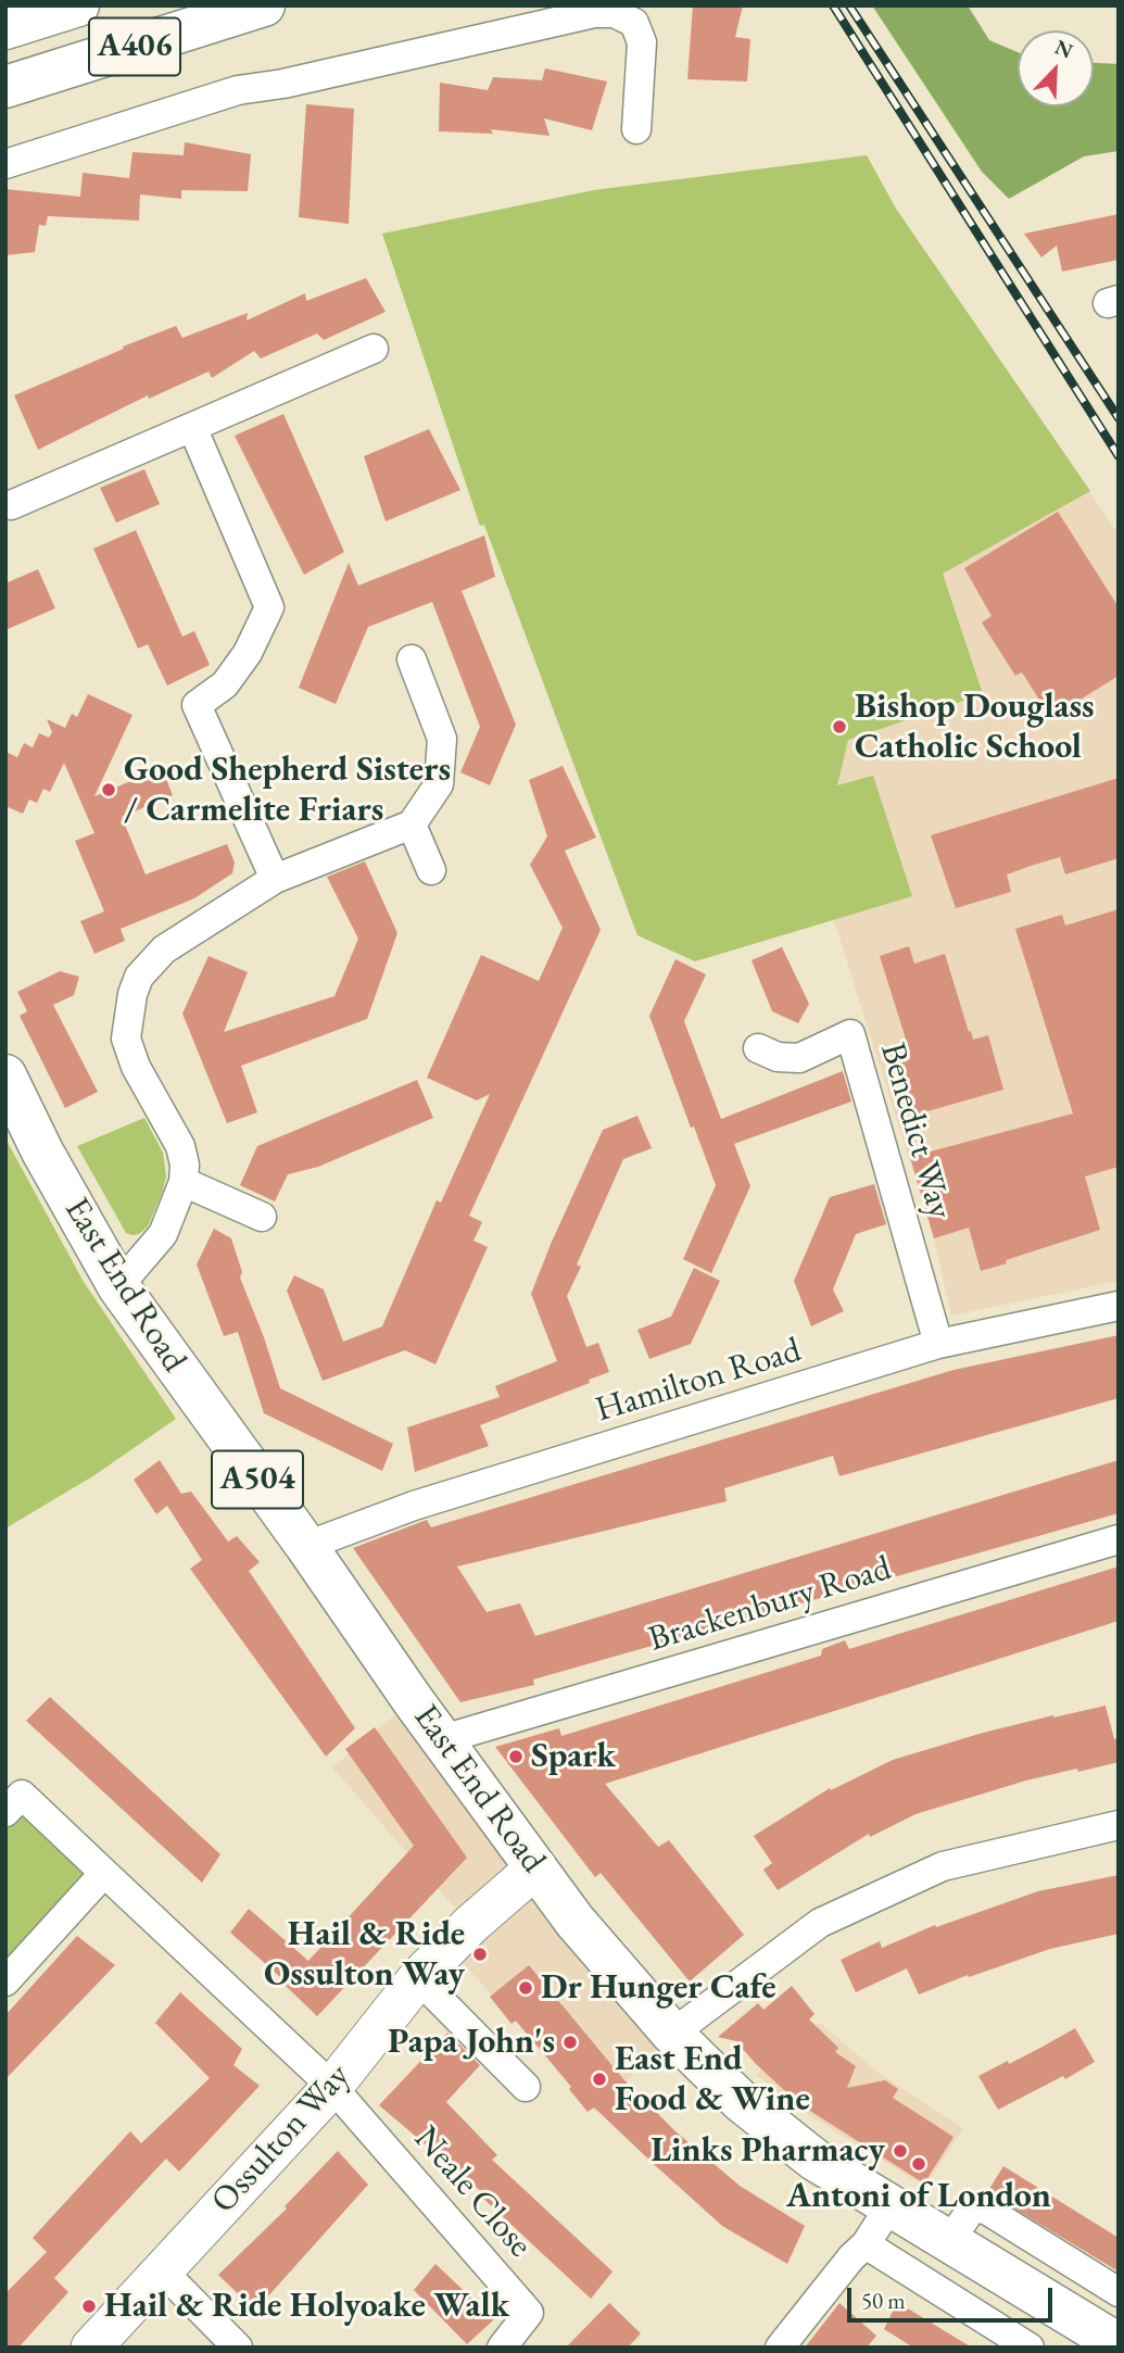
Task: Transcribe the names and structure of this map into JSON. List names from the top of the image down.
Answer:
{
  "streets": {
    "main road": ["A406", "East End Road", "A504"],
    "street": [
      "Benedict Way",
      "Hamilton Road",
      "Brackenbury Road",
      "Ossulton Way",
      "Neale Close"
    ]
  },
  "crossings": [
    ["Benedict Way", "Hamilton Road"],
    ["East End Road", "Hamilton Road"],
    ["East End Road", "Brackenbury Road"],
    ["East End Road", "Ossulton Way"],
    ["Ossulton Way", "Neale Close"]
  ],
  "places": [
    "Bishop Douglass Catholic School",
    "Good Shepherd Sisters / Carmelite Friars",
    "Spark",
    "Hail & Ride Ossulton Way",
    "Dr Hunger Cafe",
    "Papa John's",
    "East End Food & Wine",
    "Links Pharmacy",
    "Antoni of London",
    "Hail & Ride Holyoake Walk"
  ],
  "scale_bar": "50 m",
  "north": "top right"
}
